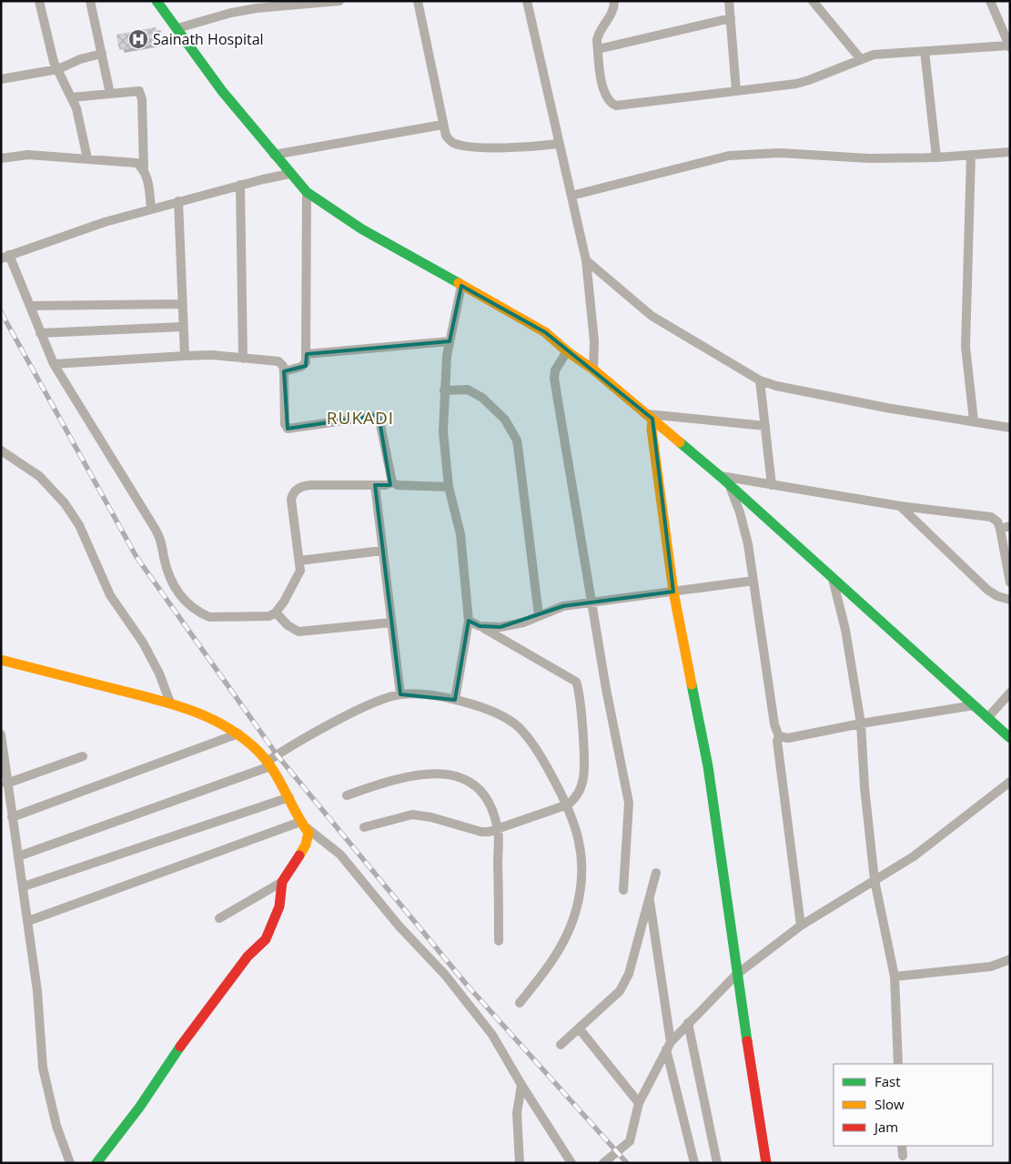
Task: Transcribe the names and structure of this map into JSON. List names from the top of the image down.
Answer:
{
  "districts": ["RUKADI"],
  "places": {
    "hospital": ["Sainath Hospital"]
  },
  "legend": ["Fast", "Slow", "Jam"]
}
